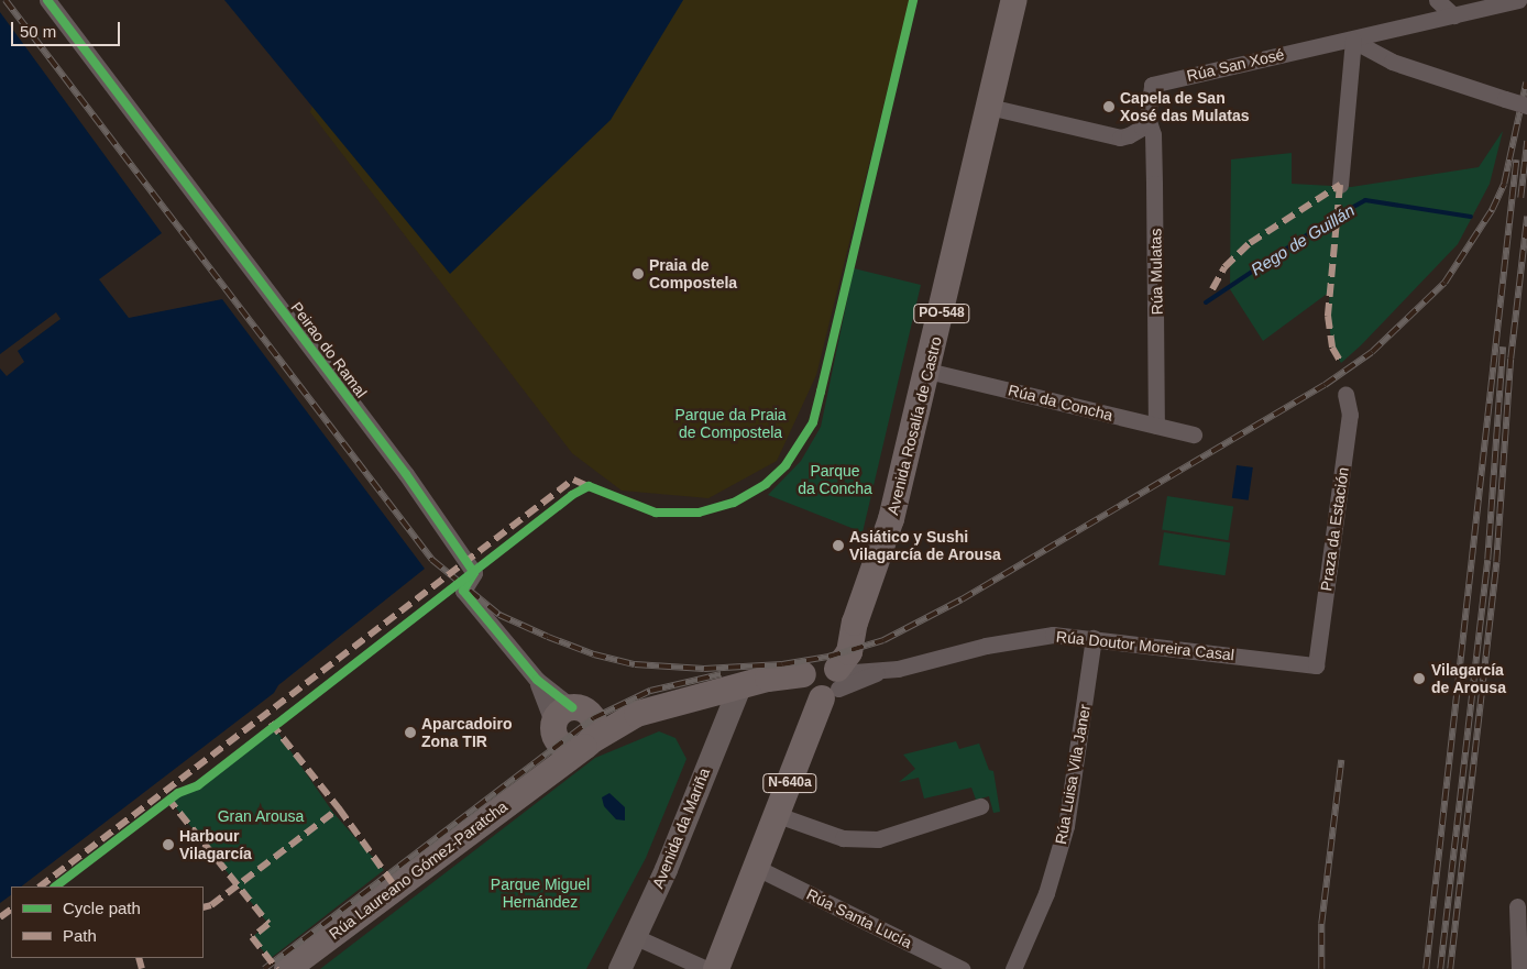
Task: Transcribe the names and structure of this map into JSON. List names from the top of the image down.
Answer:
{
  "streets": {
    "main road": [
      "PO-548",
      "Avenida Rosalía de Castro",
      "N-640a",
      "Rúa Laureano Gómez-Paratcha"
    ],
    "street": [
      "Rúa San Xosé",
      "Rúa Mulatas",
      "Peirao do Ramal",
      "Rúa da Concha",
      "Praza da Estación",
      "Rúa Doutor Moreira Casal",
      "Rúa Luisa Vila Janer",
      "Avenida da Mariña",
      "Rúa Santa Lucía"
    ]
  },
  "crossings": [
    ["Rúa San Xosé", "Rúa Mulatas"],
    ["Rúa Mulatas", "Rúa da Concha"],
    ["Rúa da Concha", "Avenida Rosalía de Castro"],
    ["Avenida Rosalía de Castro", "Rúa Doutor Moreira Casal"],
    ["Avenida Rosalía de Castro", "N-640a"],
    ["Praza da Estación", "Rúa Doutor Moreira Casal"],
    ["Rúa Doutor Moreira Casal", "Rúa Luisa Vila Janer"],
    ["Rúa Doutor Moreira Casal", "N-640a"],
    ["N-640a", "Rúa Santa Lucía"]
  ],
  "water": ["Rego de Guillán"],
  "parks": [
    "Parque da Praia de Compostela",
    "Parque da Concha",
    "Gran Arousa",
    "Parque Miguel Hernández"
  ],
  "places": [
    "Capela de San Xosé das Mulatas",
    "Praia de Compostela",
    "Asiático y Sushi Vilagarcía de Arousa",
    "Vilagarcía de Arousa",
    "Aparcadoiro Zona TIR",
    "Harbour Vilagarcía"
  ],
  "legend": ["Cycle path", "Path"],
  "scale_bar": "50 m"
}
